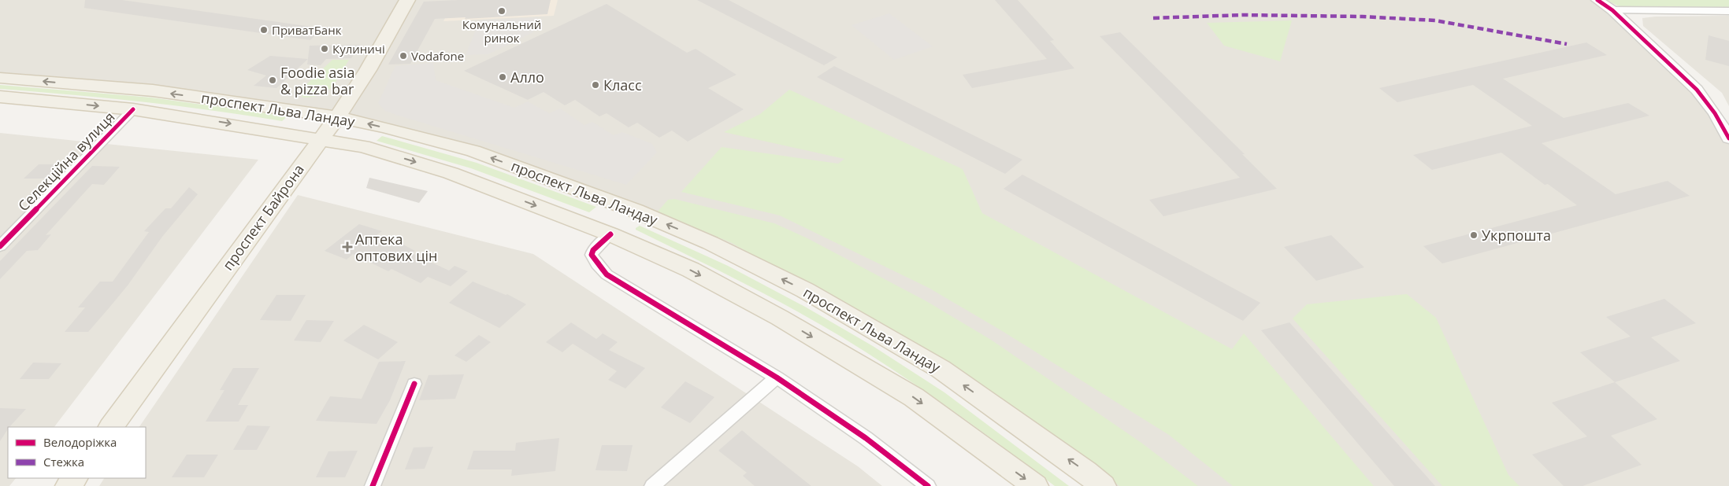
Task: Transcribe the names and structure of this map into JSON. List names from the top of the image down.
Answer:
{
  "streets": {
    "main road": ["проспект Льва Ландау", "проспект Байрона"],
    "street": ["Селекційна вулиця"]
  },
  "crossings": [
    ["проспект Льва Ландау", "Селекційна вулиця"],
    ["проспект Льва Ландау", "проспект Байрона"]
  ],
  "places": {
    "other": [
      "Комунальний ринок",
      "ПриватБанк",
      "Кулиничі",
      "Vodafone",
      "Алло",
      "Foodie asia & pizza bar",
      "Класс",
      "Укрпошта"
    ],
    "health": ["Аптека оптових цін"]
  },
  "legend": ["Велодоріжка", "Стежка"]
}
